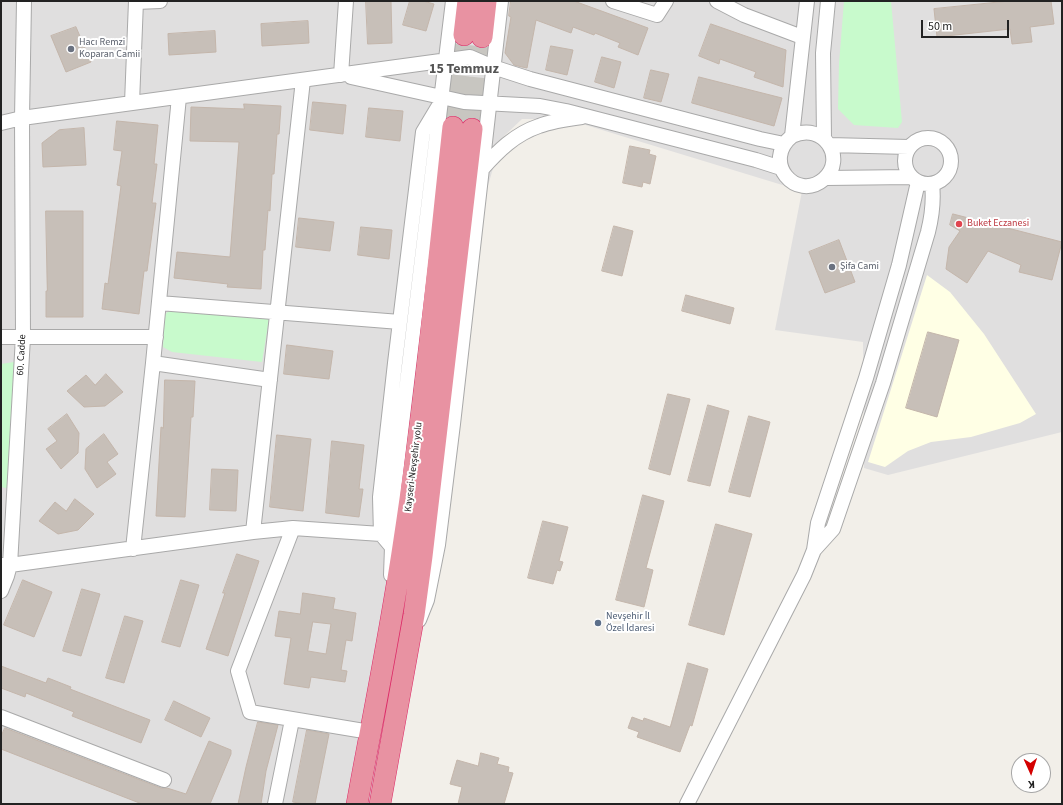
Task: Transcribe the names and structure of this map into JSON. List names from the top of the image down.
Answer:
{
  "streets": {
    "highway": ["Kayseri-Nevşehir yolu"],
    "street": ["60. Cadde"]
  },
  "districts": ["15 Temmuz"],
  "places": [
    "Hacı Remzi Koparan Camii",
    "Buket Eczanesi",
    "Şifa Cami",
    "Nevşehir İl Özel İdaresi"
  ],
  "scale_bar": "50 m",
  "north": "bottom"
}
